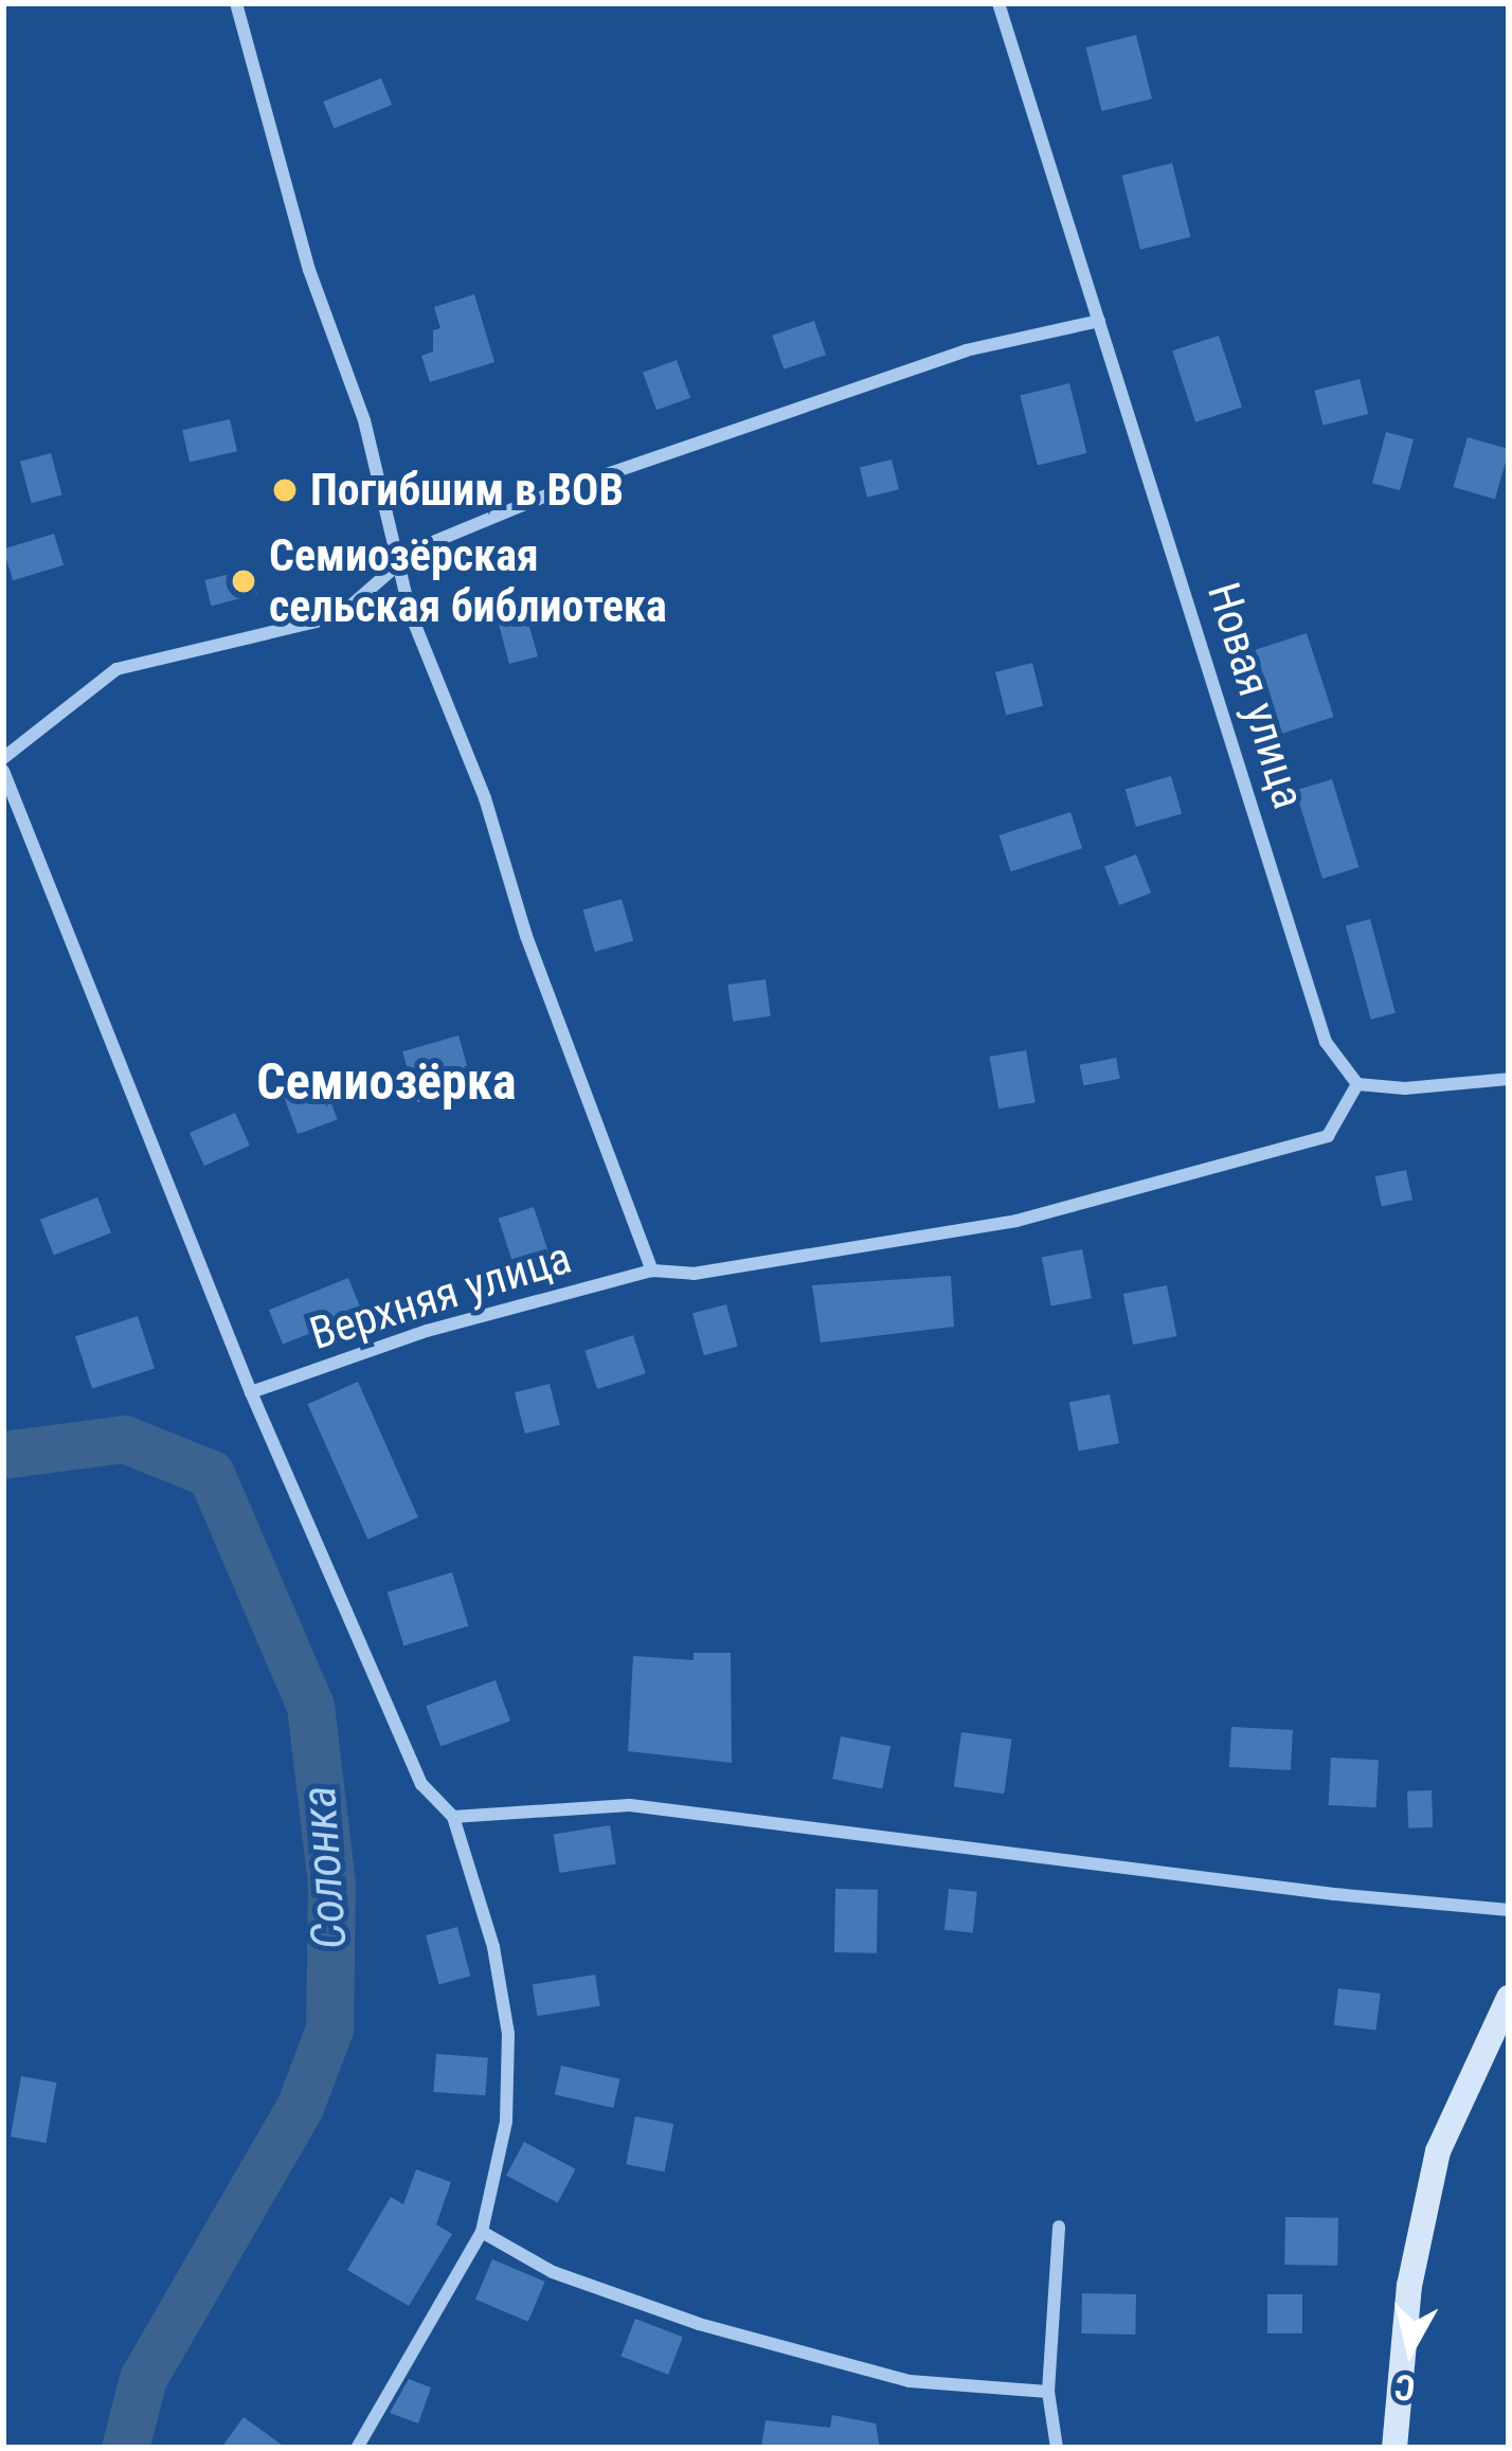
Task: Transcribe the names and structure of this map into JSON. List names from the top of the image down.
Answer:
{
  "streets": {
    "street": ["Новая улица", "Верхняя улица"]
  },
  "crossings": [
    ["Новая улица", "Верхняя улица"]
  ],
  "districts": ["Семиозёрка"],
  "water": ["Солонка"],
  "places": ["Погибшим в ВОВ", "Семиозёрская сельская библиотека"],
  "north": "bottom"
}
